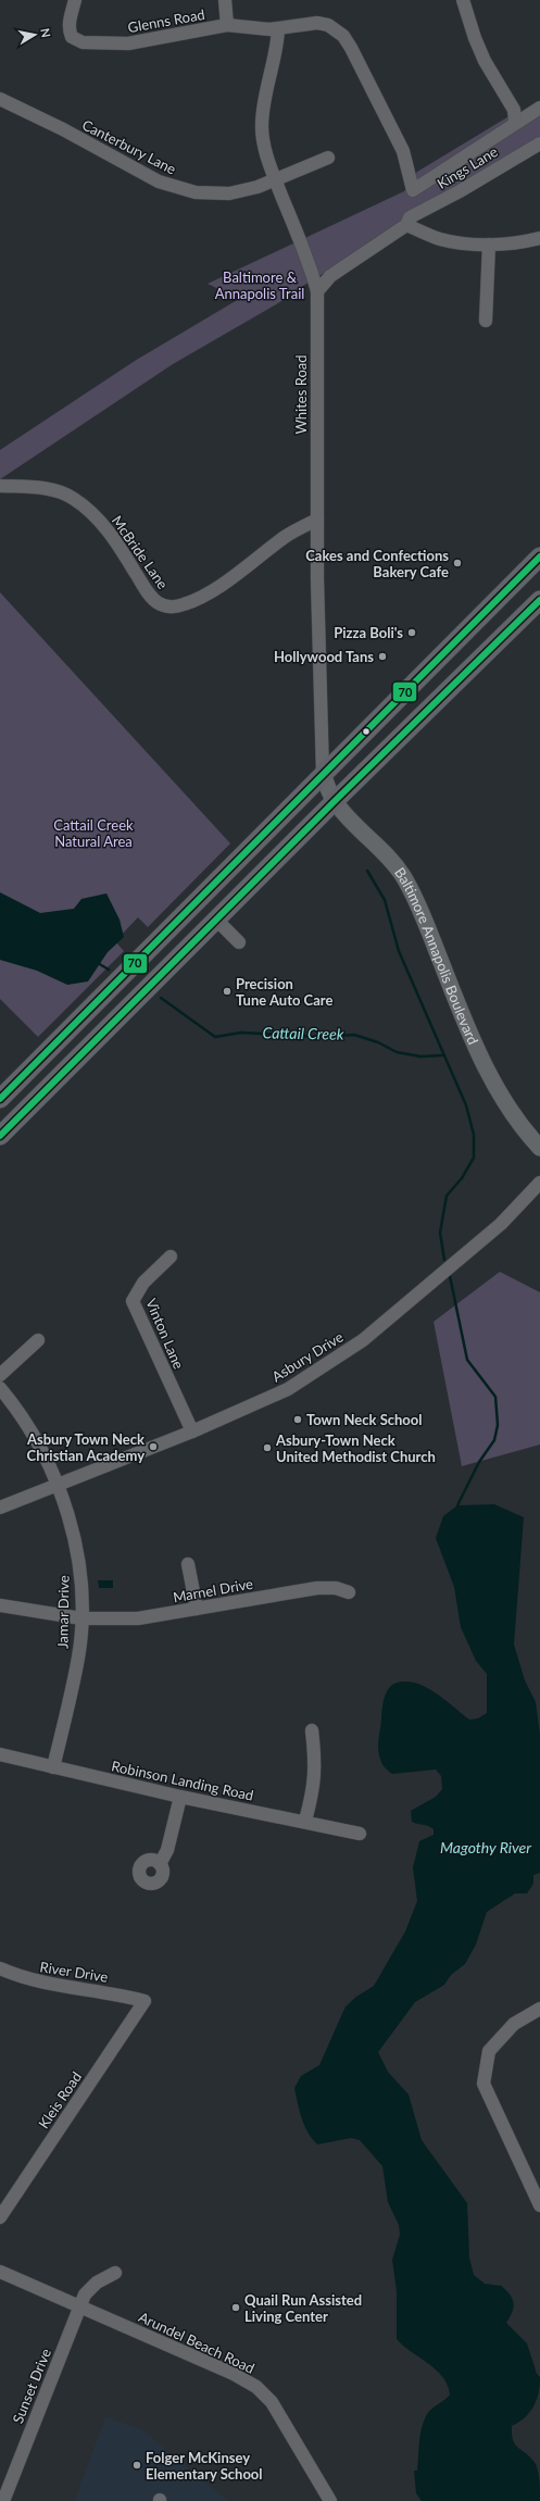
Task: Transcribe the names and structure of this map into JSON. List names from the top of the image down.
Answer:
{
  "streets": {
    "main road": ["Baltimore Annapolis Boulevard"],
    "street": [
      "Glenns Road",
      "Canterbury Lane",
      "Kings Lane",
      "Whites Road",
      "McBride Lane",
      "Vinton Lane",
      "Asbury Drive",
      "Marnel Drive",
      "Jamar Drive",
      "Robinson Landing Road",
      "River Drive",
      "Kleis Road",
      "Arundel Beach Road",
      "Sunset Drive"
    ]
  },
  "crossings": [
    ["Canterbury Lane", "Whites Road"],
    ["Kings Lane", "Whites Road"],
    ["Whites Road", "McBride Lane"],
    ["Whites Road", "Baltimore Annapolis Boulevard"],
    ["Vinton Lane", "Asbury Drive"],
    ["Asbury Drive", "Jamar Drive"],
    ["Marnel Drive", "Jamar Drive"],
    ["Jamar Drive", "Robinson Landing Road"],
    ["River Drive", "Kleis Road"],
    ["Arundel Beach Road", "Sunset Drive"]
  ],
  "water": ["Cattail Creek", "Magothy River"],
  "parks": ["Baltimore & Annapolis Trail", "Cattail Creek Natural Area"],
  "places": [
    "Cakes and Confections Bakery Cafe",
    "Pizza Boli's",
    "Hollywood Tans",
    "Precision Tune Auto Care",
    "Town Neck School",
    "Asbury Town Neck Christian Academy",
    "Asbury-Town Neck United Methodist Church",
    "Quail Run Assisted Living Center",
    "Folger McKinsey Elementary School"
  ],
  "lines": ["transit line 70"],
  "north": "right"
}
